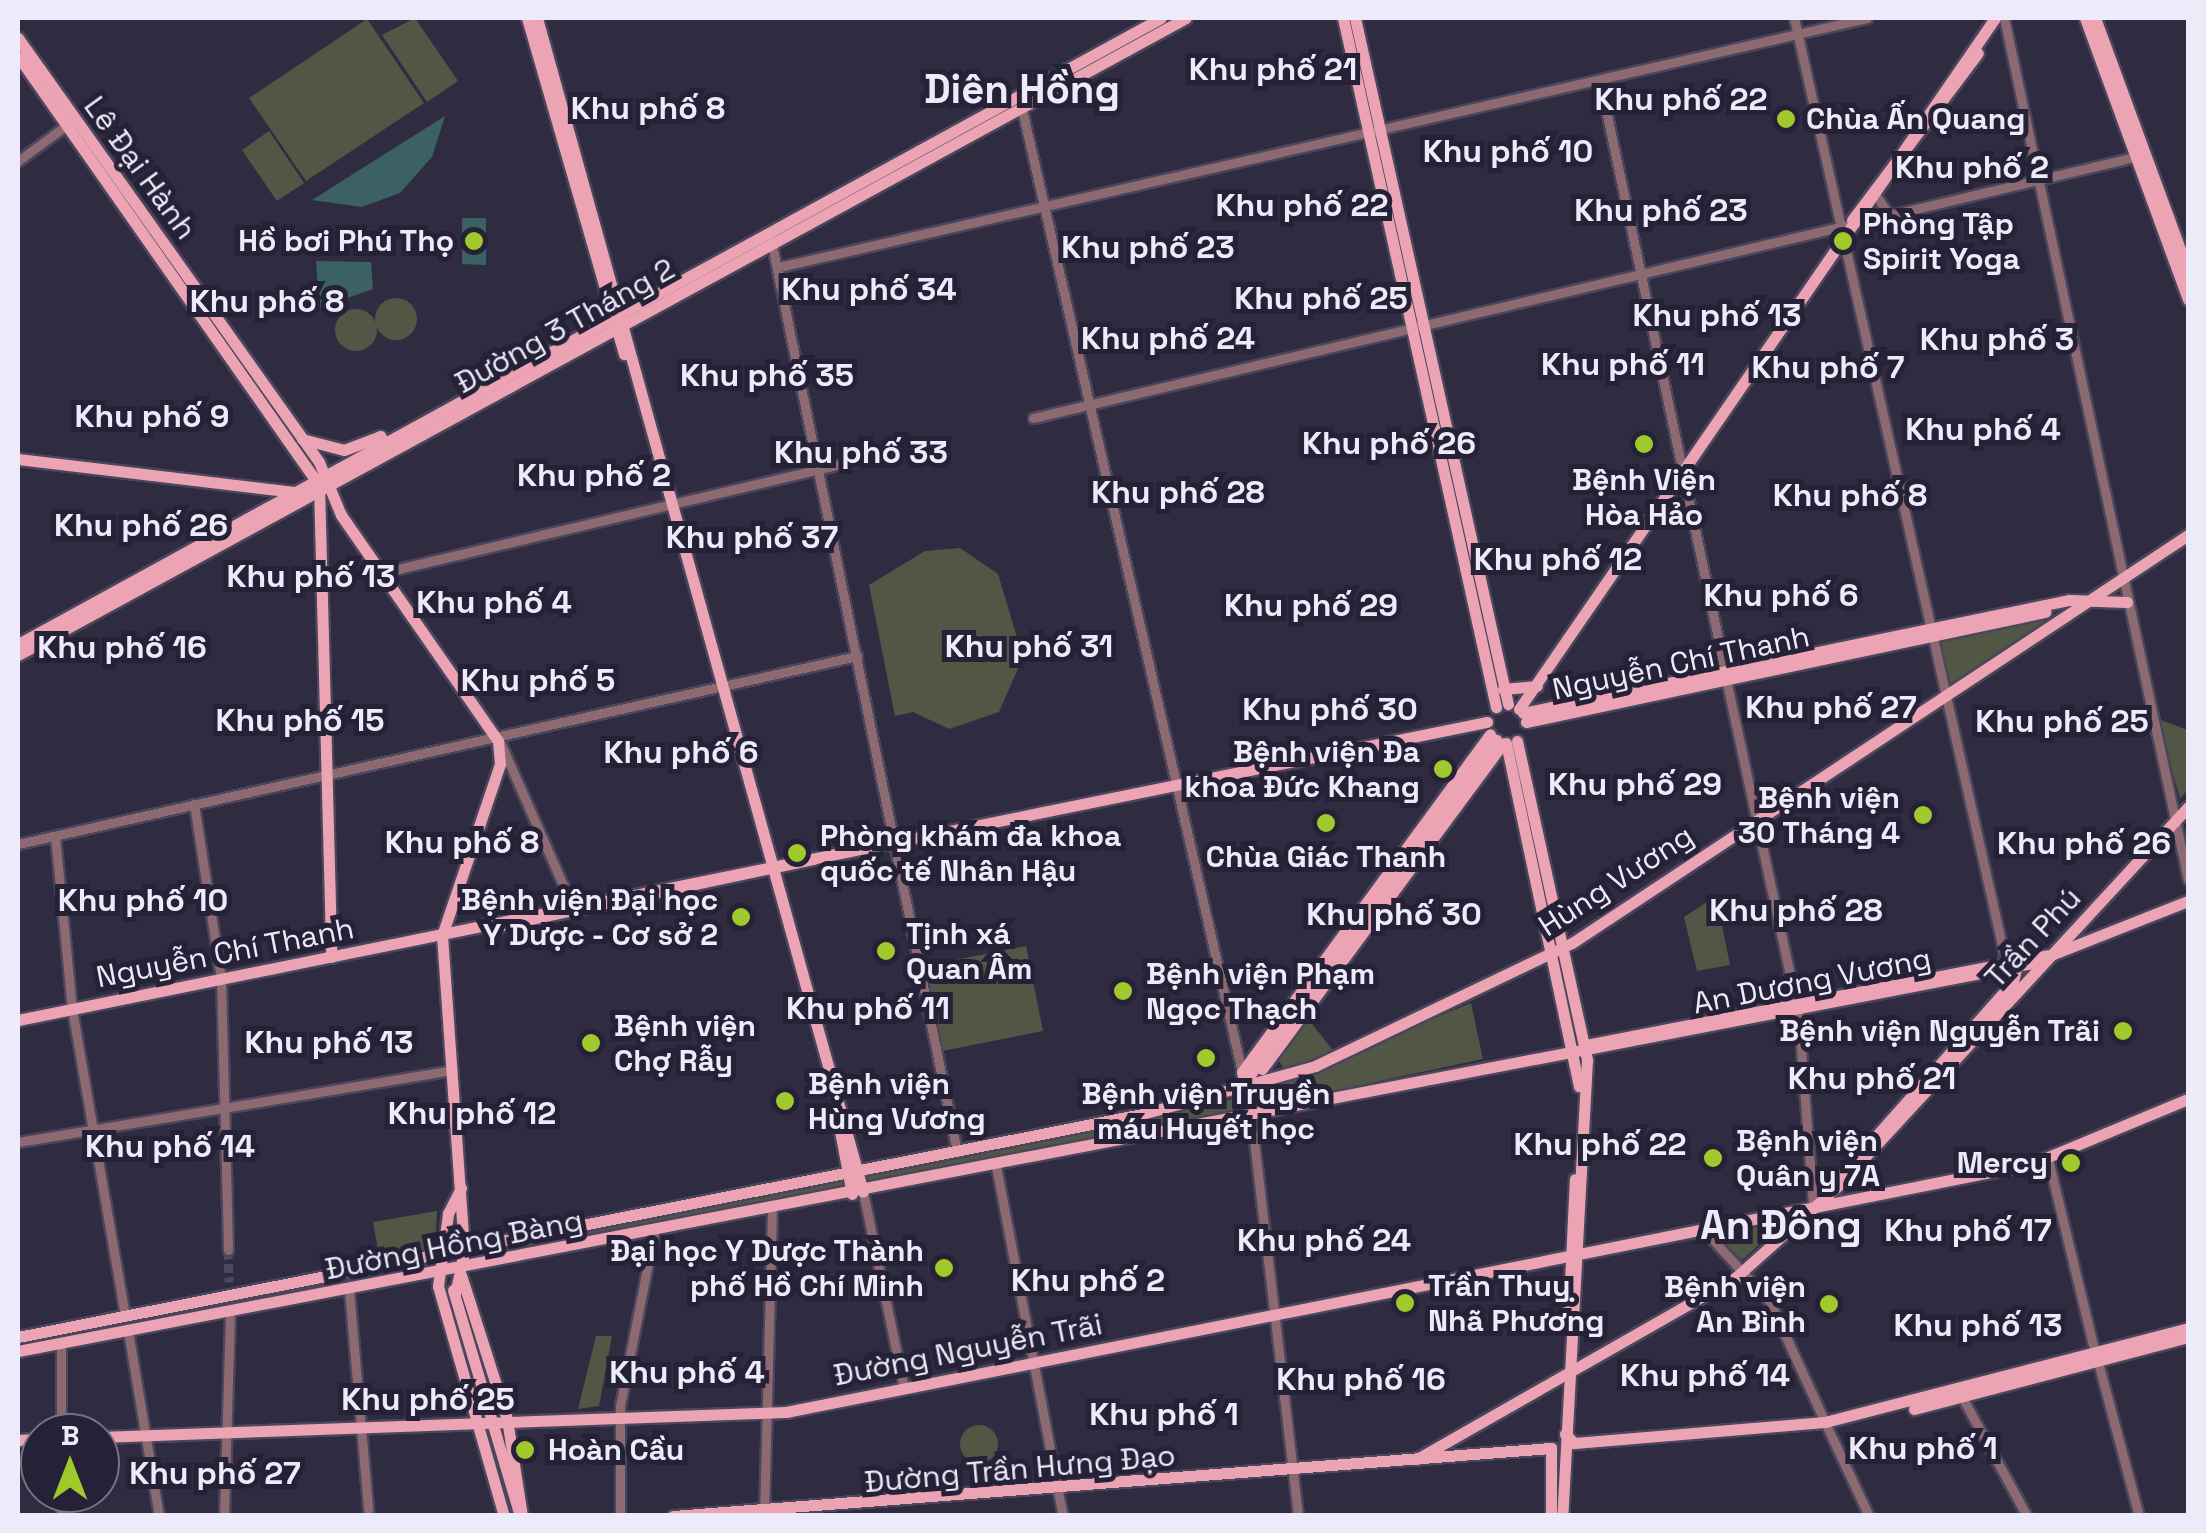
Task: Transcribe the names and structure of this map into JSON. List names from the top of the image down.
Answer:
{
  "streets": {
    "main road": [
      "Lê Đại Hành",
      "Đường 3 Tháng 2",
      "Nguyễn Chí Thanh",
      "Hùng Vương",
      "Trần Phú",
      "An Dương Vương",
      "Đường Hồng Bàng",
      "Đường Nguyễn Trãi",
      "Đường Trần Hưng Đạo"
    ]
  },
  "crossings": [
    ["Lê Đại Hành", "Đường 3 Tháng 2"],
    ["Nguyễn Chí Thanh", "Hùng Vương"],
    ["Hùng Vương", "Đường Hồng Bàng"],
    ["Trần Phú", "An Dương Vương"],
    ["Trần Phú", "Đường Nguyễn Trãi"],
    ["Trần Phú", "Đường Trần Hưng Đạo"],
    ["An Dương Vương", "Đường Hồng Bàng"]
  ],
  "districts": [
    "Khu phố 21",
    "Diên Hồng",
    "Khu phố 22",
    "Khu phố 8",
    "Khu phố 10",
    "Khu phố 2",
    "Khu phố 22",
    "Khu phố 23",
    "Khu phố 23",
    "Khu phố 34",
    "Khu phố 25",
    "Khu phố 8",
    "Khu phố 13",
    "Khu phố 24",
    "Khu phố 3",
    "Khu phố 11",
    "Khu phố 7",
    "Khu phố 35",
    "Khu phố 9",
    "Khu phố 4",
    "Khu phố 26",
    "Khu phố 33",
    "Khu phố 2",
    "Khu phố 28",
    "Khu phố 8",
    "Khu phố 26",
    "Khu phố 37",
    "Khu phố 12",
    "Khu phố 13",
    "Khu phố 6",
    "Khu phố 4",
    "Khu phố 29",
    "Khu phố 31",
    "Khu phố 16",
    "Khu phố 5",
    "Khu phố 27",
    "Khu phố 30",
    "Khu phố 15",
    "Khu phố 25",
    "Khu phố 6",
    "Khu phố 29",
    "Khu phố 8",
    "Khu phố 26",
    "Khu phố 10",
    "Khu phố 28",
    "Khu phố 30",
    "Khu phố 11",
    "Khu phố 13",
    "Khu phố 21",
    "Khu phố 12",
    "Khu phố 22",
    "Khu phố 14",
    "An Đông",
    "Khu phố 17",
    "Khu phố 24",
    "Khu phố 2",
    "Khu phố 13",
    "Khu phố 4",
    "Khu phố 14",
    "Khu phố 16",
    "Khu phố 25",
    "Khu phố 1",
    "Khu phố 1",
    "Khu phố 27"
  ],
  "places": [
    "Chùa Ấn Quang",
    "Hồ bơi Phú Thọ",
    "Phòng Tập Spirit Yoga",
    "Bệnh Viện Hòa Hảo",
    "Bệnh viện Đa khoa Đức Khang",
    "Bệnh viện 30 Tháng 4",
    "Chùa Giác Thanh",
    "Phòng khám đa khoa quốc tế Nhân Hậu",
    "Bệnh viện Đại học Y Dược - Cơ sở 2",
    "Tịnh xá Quan Âm",
    "Bệnh viện Phạm Ngọc Thạch",
    "Bệnh viện Nguyễn Trãi",
    "Bệnh viện Chợ Rẫy",
    "Bệnh viện Truyền máu Huyết học",
    "Bệnh viện Hùng Vương",
    "Bệnh viện Quân y 7A",
    "Mercy",
    "Đại học Y Dược Thành phố Hồ Chí Minh",
    "Trần Thuỵ Nhã Phương",
    "Bệnh viện An Bình",
    "Hoàn Cầu"
  ],
  "north": "top"
}
